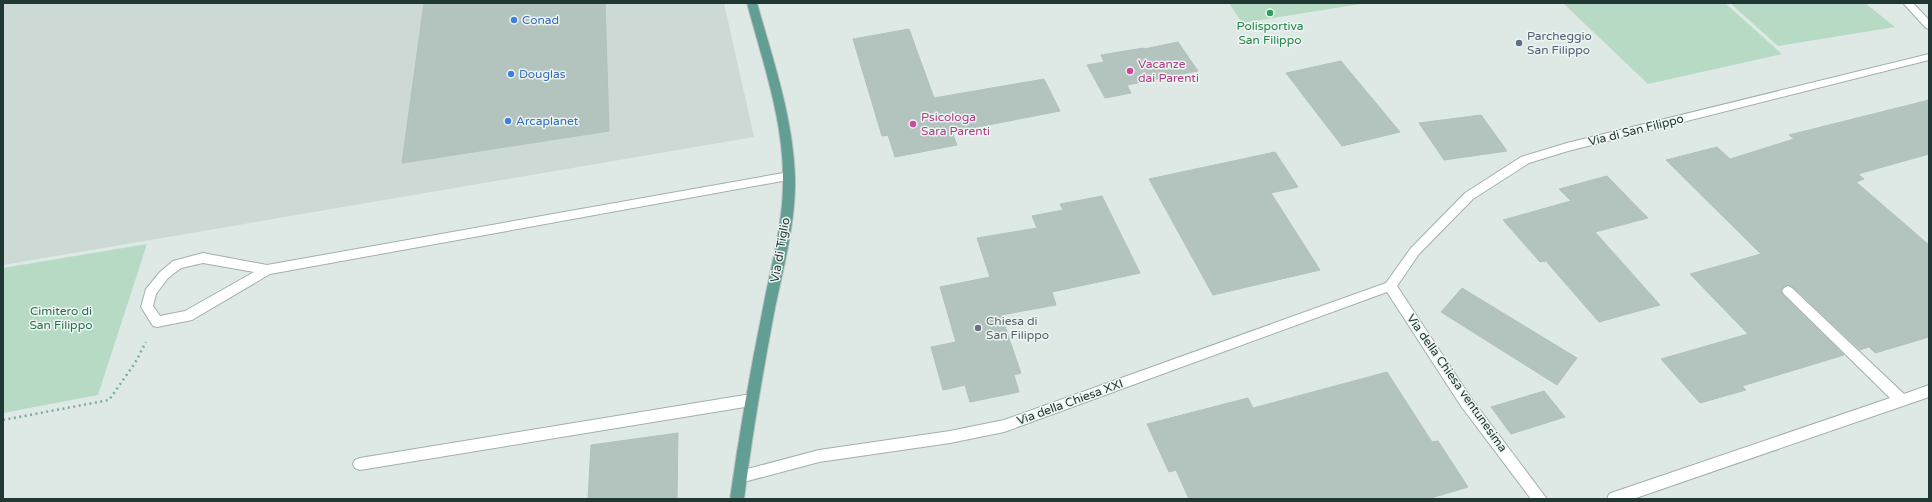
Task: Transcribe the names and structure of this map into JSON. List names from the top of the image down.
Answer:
{
  "streets": {
    "main road": ["Via di Tiglio"],
    "street": ["Via di San Filippo", "Via della Chiesa ventunesima", "Via della Chiesa XXI"]
  },
  "crossings": [
    ["Via di San Filippo", "Via della Chiesa ventunesima"],
    ["Via di San Filippo", "Via della Chiesa XXI"],
    ["Via di Tiglio", "Via della Chiesa XXI"],
    ["Via della Chiesa ventunesima", "Via della Chiesa XXI"]
  ],
  "parks": ["Cimitero di San Filippo"],
  "places": [
    "Polisportiva San Filippo",
    "Conad",
    "Parcheggio San Filippo",
    "Vacanze dai Parenti",
    "Douglas",
    "Arcaplanet",
    "Psicologa Sara Parenti",
    "Chiesa di San Filippo"
  ]
}
